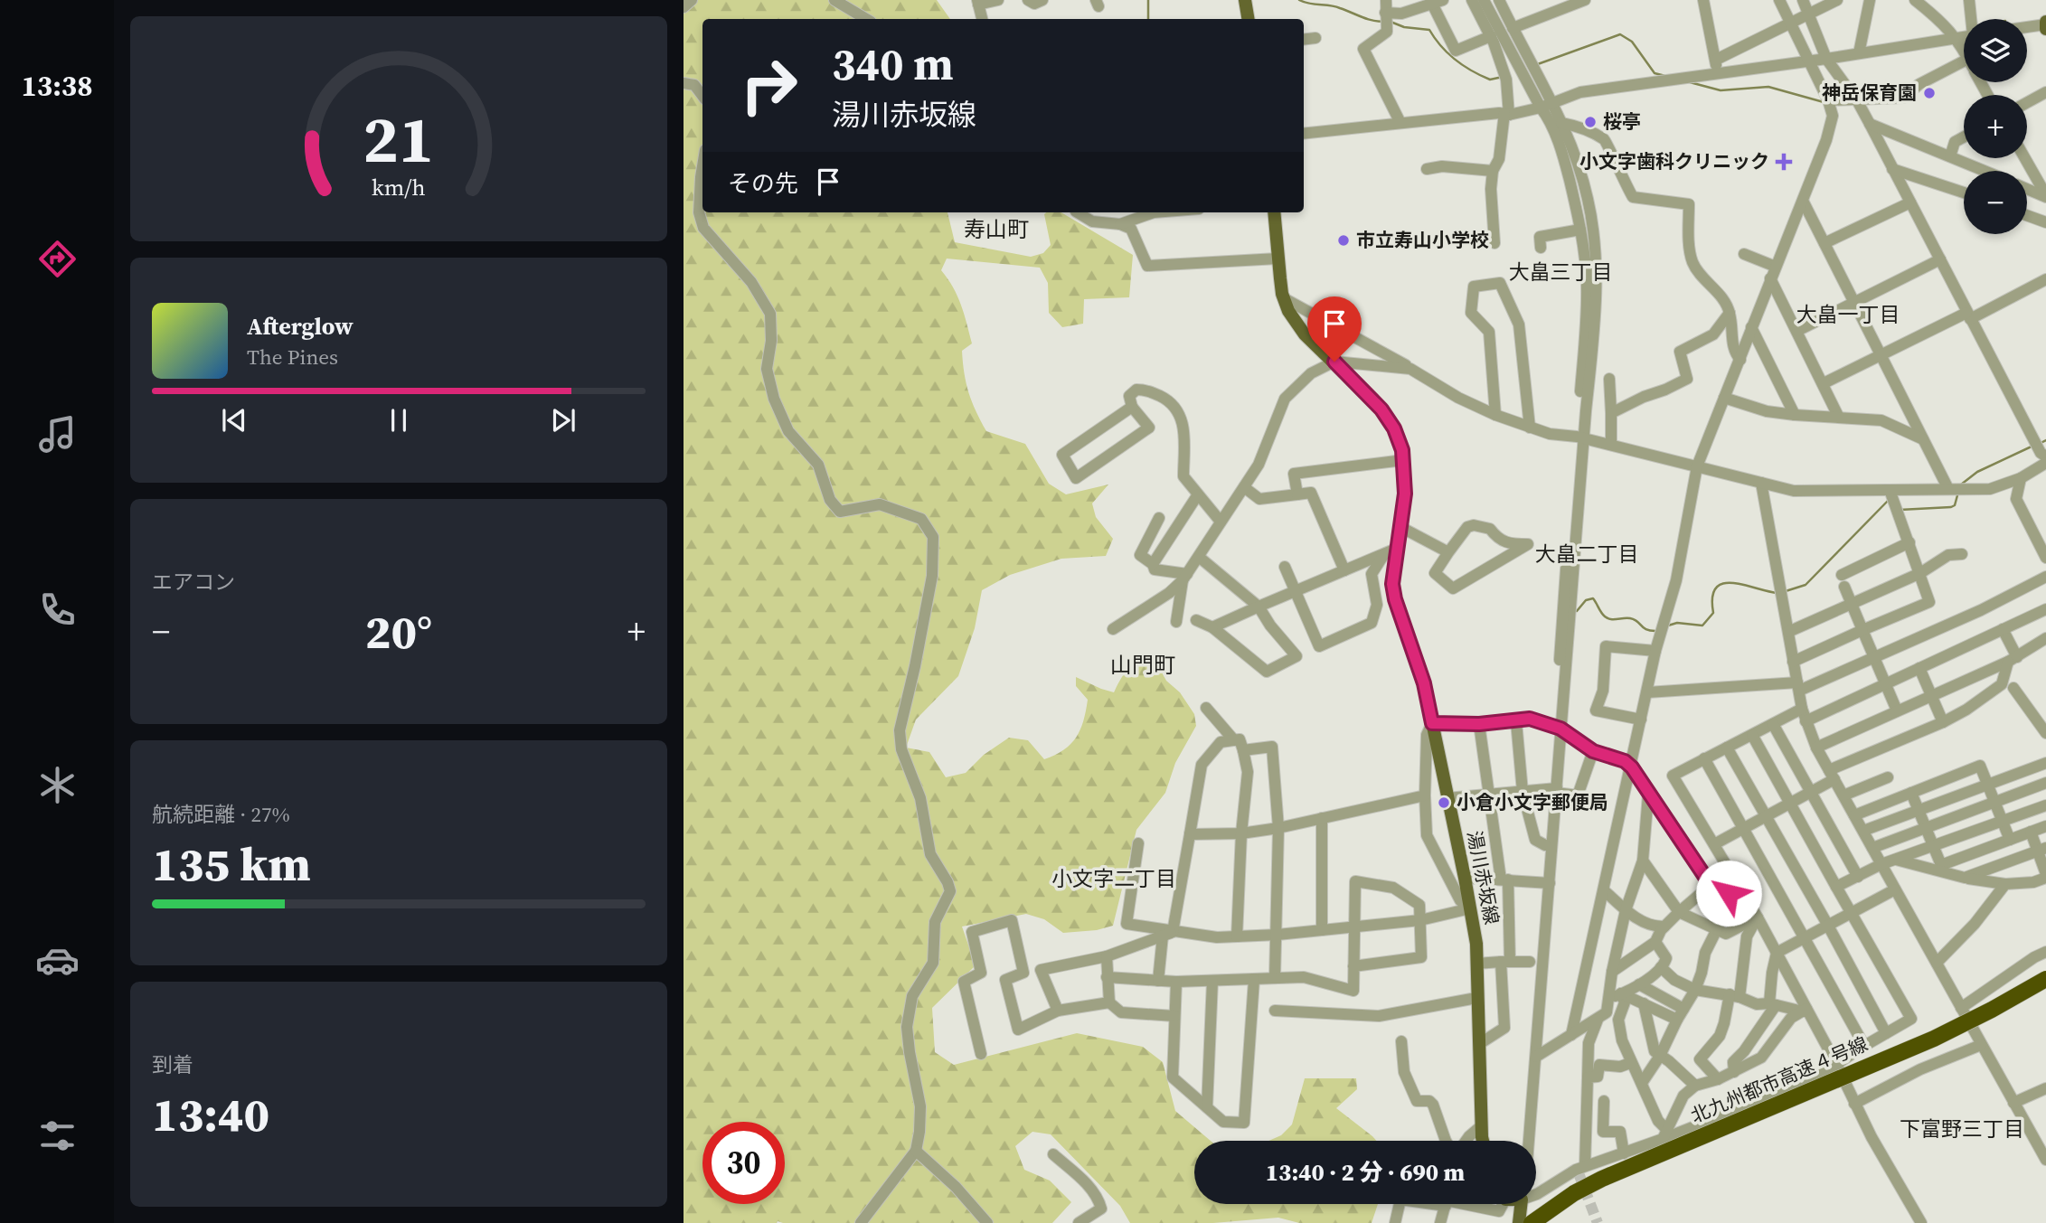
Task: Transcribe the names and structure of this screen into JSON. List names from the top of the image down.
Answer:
{
  "streets": {
    "highway": ["北九州都市高速４号線"],
    "main road": ["湯川赤坂線"]
  },
  "districts": [
    "寿山町",
    "大畠三丁目",
    "大畠一丁目",
    "大畠二丁目",
    "山門町",
    "小文字二丁目",
    "下富野三丁目"
  ],
  "places": {
    "other": [
      "神岳保育園",
      "桜亭",
      "市立寿山小学校",
      "小倉小文字郵便局"
    ],
    "health": ["小文字歯科クリニック"]
  },
  "page": {
    "tabs": "13:38",
    "map_buttons": ["+", "−"],
    "turn": ["340 m", "湯川赤坂線"],
    "then": "その先",
    "song": ["Afterglow", "The Pines"],
    "tile": [
      "エアコン",
      ["航続距離 · 27%", "135 km"],
      ["到着", "13:40"]
    ],
    "heat": ["−", "20°", "+"],
    "limit": "30",
    "trip": "13:40 · 2 分 · 690 m",
    "gauge": ["21", "km/h"]
  }
}
